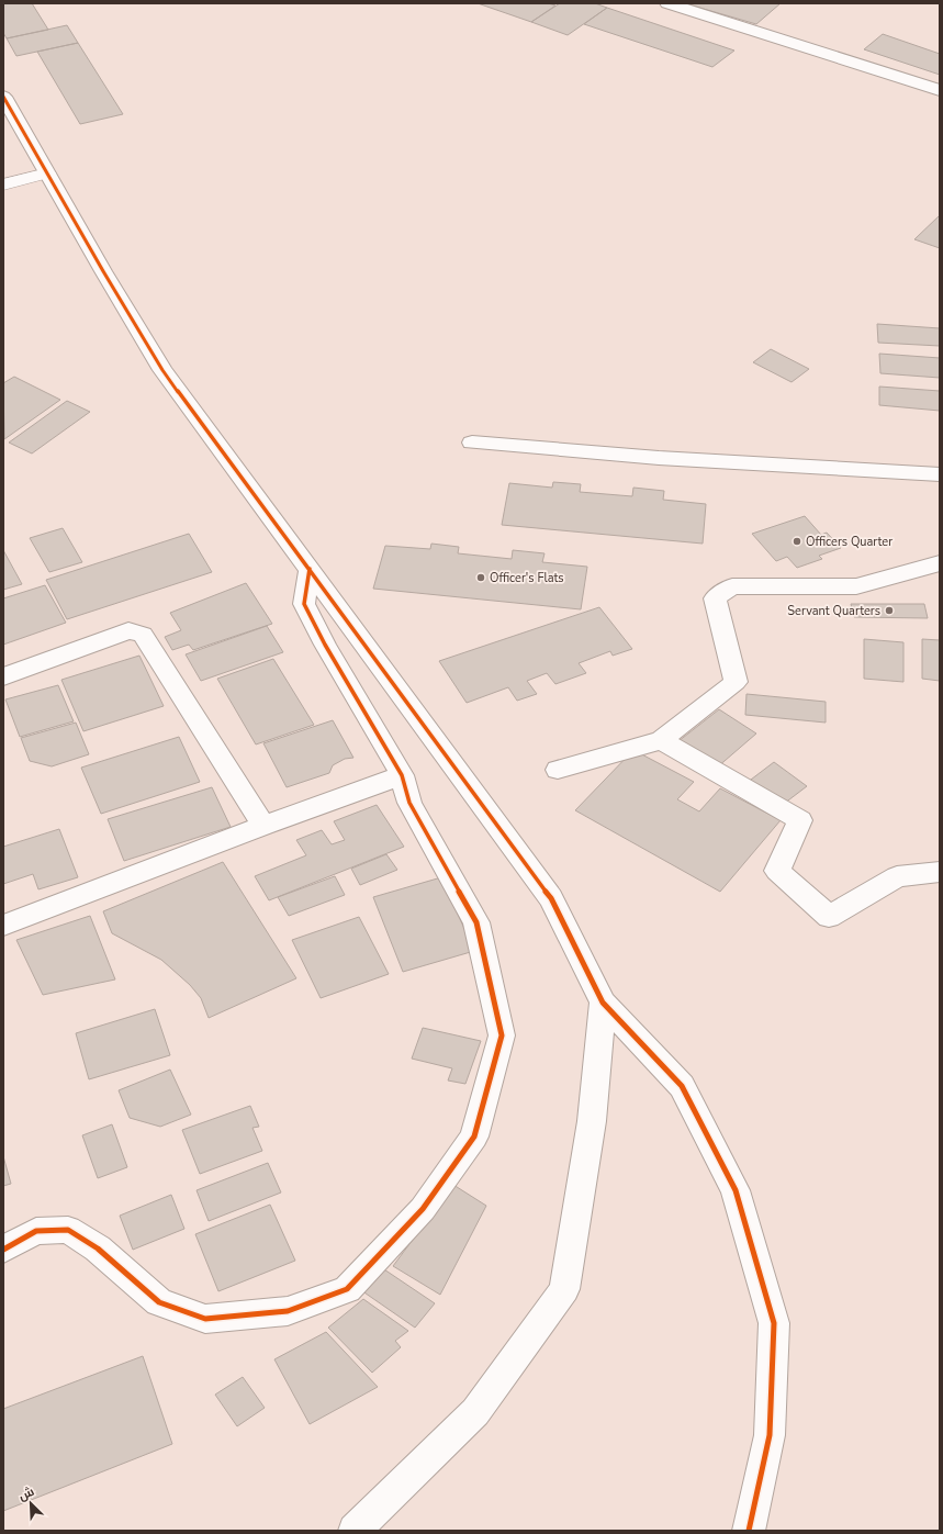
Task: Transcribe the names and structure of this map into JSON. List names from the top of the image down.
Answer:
{
  "places": ["Officers Quarter", "Officer's Flats", "Servant Quarters"],
  "north": "top left"
}
